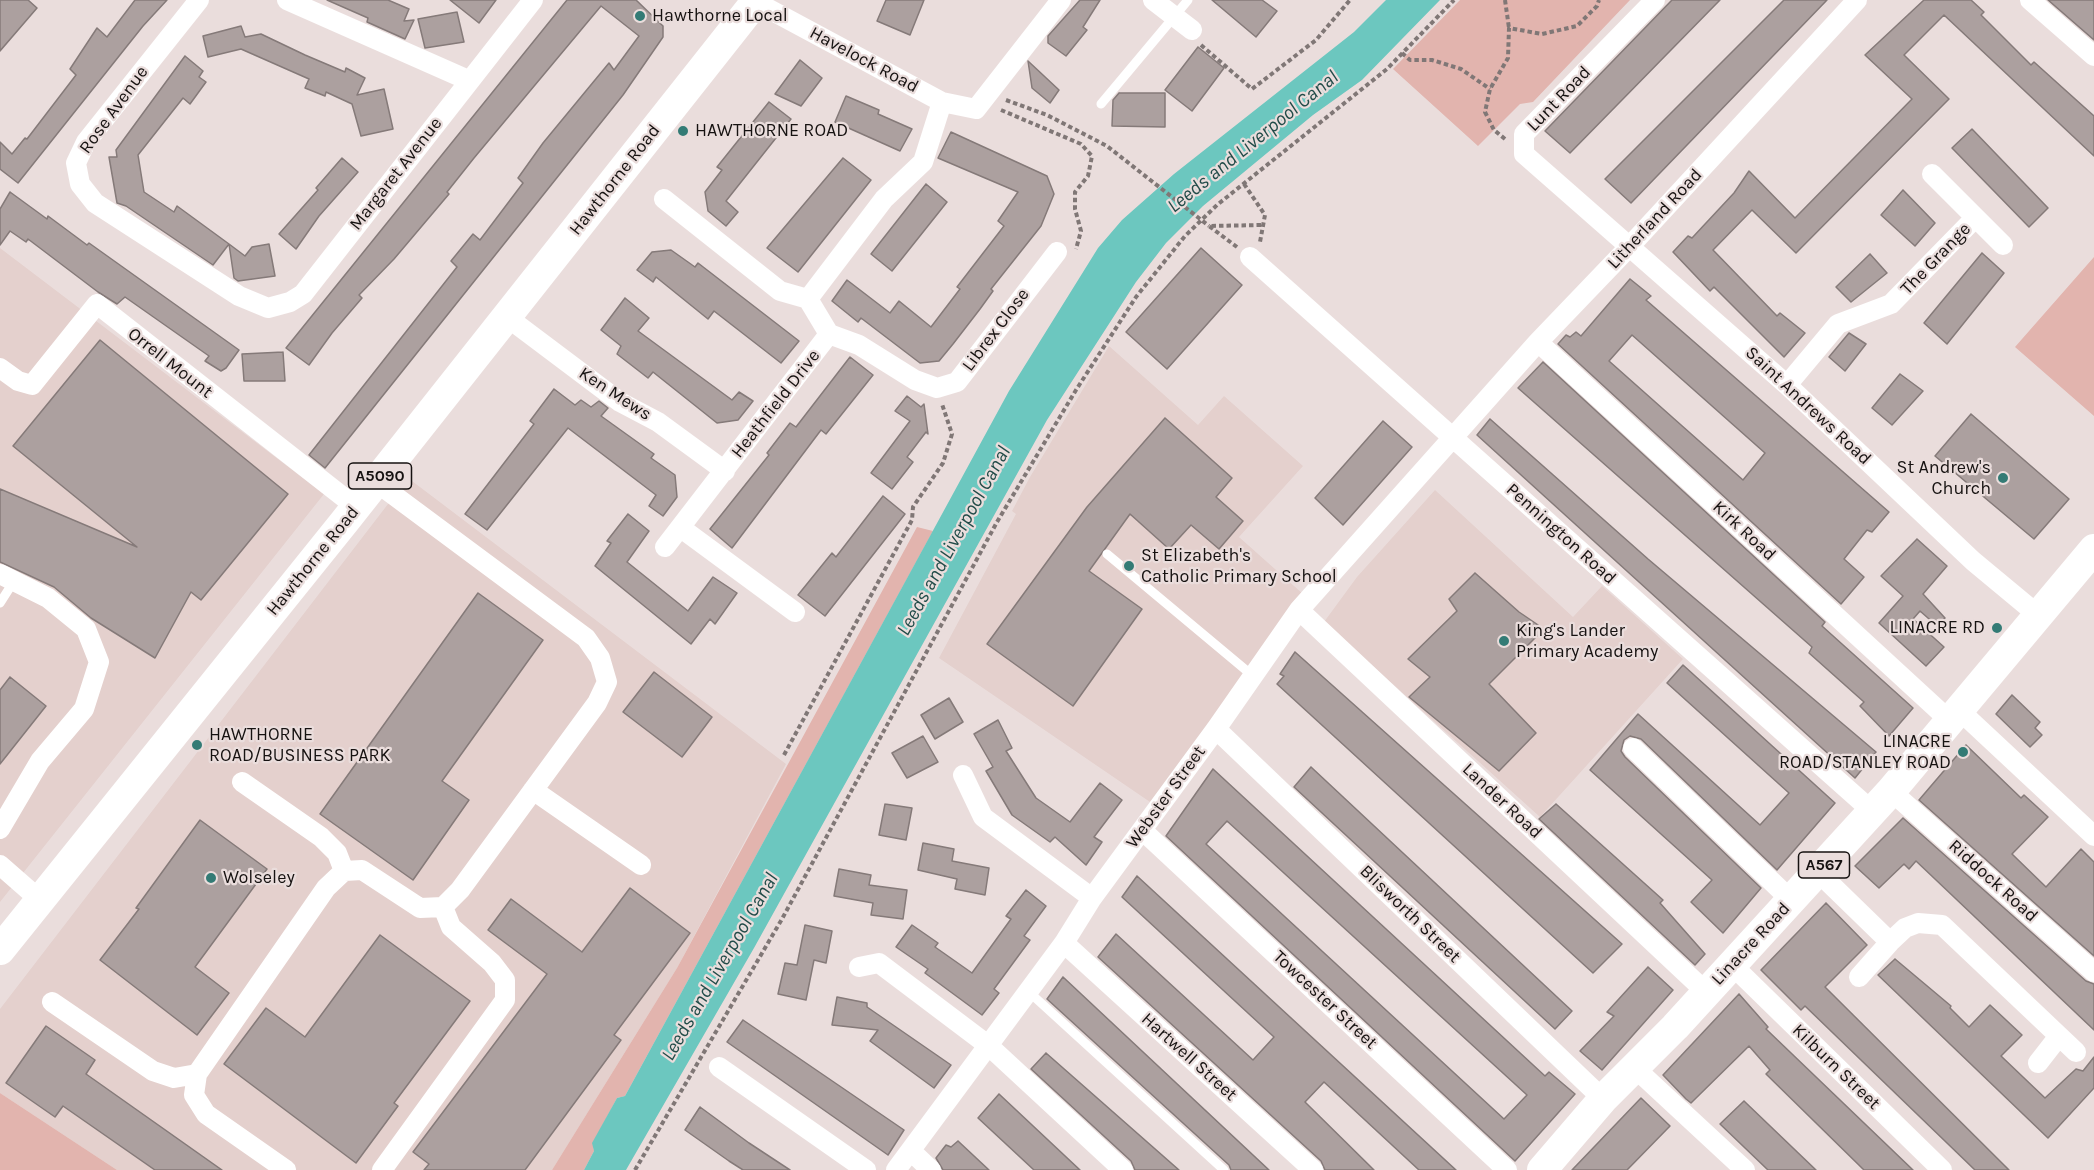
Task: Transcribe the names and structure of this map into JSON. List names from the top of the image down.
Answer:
{
  "streets": {
    "main road": [
      "Hawthorne Road",
      "A5090",
      "A567",
      "Linacre Road"
    ],
    "street": [
      "Havelock Road",
      "Lunt Road",
      "Rose Avenue",
      "Margaret Avenue",
      "Litherland Road",
      "The Grange",
      "Librex Close",
      "Orrell Mount",
      "Ken Mews",
      "Heathfield Drive",
      "Saint Andrews Road",
      "Kirk Road",
      "Pennington Road",
      "Webster Street",
      "Lander Road",
      "Riddock Road",
      "Blisworth Street",
      "Towcester Street",
      "Hartwell Street",
      "Kilburn Street"
    ]
  },
  "crossings": [
    ["Havelock Road", "Hawthorne Road"],
    ["Lunt Road", "Litherland Road"],
    ["Lunt Road", "Saint Andrews Road"],
    ["Rose Avenue", "Margaret Avenue"],
    ["Hawthorne Road", "Orrell Mount"],
    ["Hawthorne Road", "Ken Mews"],
    ["Litherland Road", "Saint Andrews Road"],
    ["Litherland Road", "Kirk Road"],
    ["Litherland Road", "Pennington Road"],
    ["Litherland Road", "Webster Street"],
    ["The Grange", "Saint Andrews Road"],
    ["Ken Mews", "Heathfield Drive"],
    ["Saint Andrews Road", "Linacre Road"],
    ["Kirk Road", "Linacre Road"],
    ["Pennington Road", "Webster Street"],
    ["Pennington Road", "Riddock Road"],
    ["Pennington Road", "Linacre Road"],
    ["Webster Street", "Lander Road"],
    ["Webster Street", "Blisworth Street"],
    ["Webster Street", "Towcester Street"],
    ["Webster Street", "Hartwell Street"],
    ["Lander Road", "Linacre Road"],
    ["Riddock Road", "Linacre Road"],
    ["Blisworth Street", "Linacre Road"],
    ["Linacre Road", "Kilburn Street"]
  ],
  "water": ["Leeds and Liverpool Canal"],
  "places": [
    "Hawthorne Local",
    "HAWTHORNE ROAD",
    "St Andrew's Church",
    "St Elizabeth's Catholic Primary School",
    "LINACRE RD",
    "King's Lander Primary Academy",
    "HAWTHORNE ROAD/BUSINESS PARK",
    "LINACRE ROAD/STANLEY ROAD",
    "Wolseley"
  ]
}
